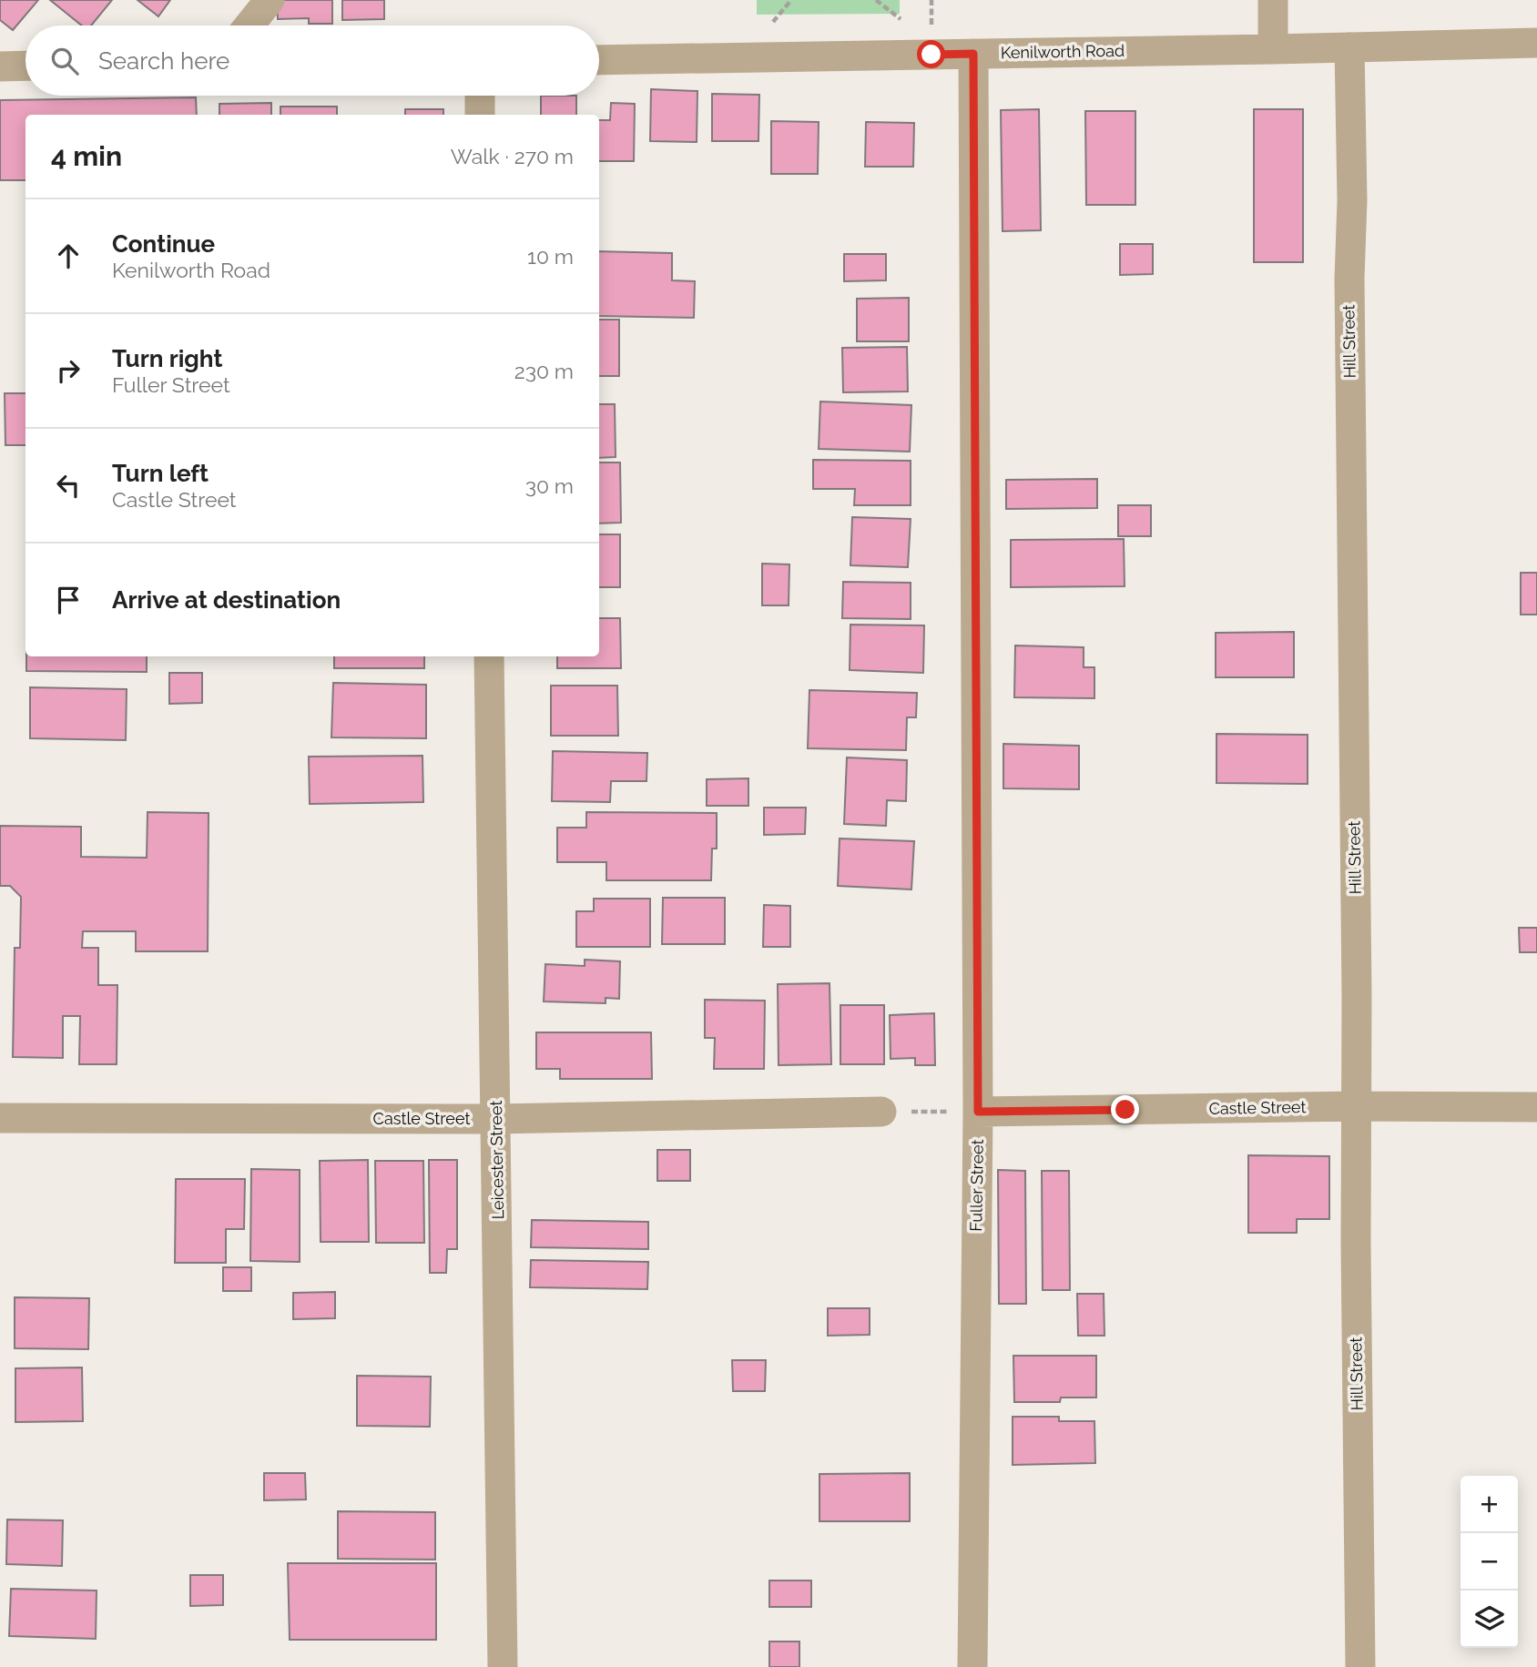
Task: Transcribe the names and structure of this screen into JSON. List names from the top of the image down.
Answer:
{
  "streets": {
    "street": [
      "Kenilworth Road",
      "Hill Street",
      "Castle Street",
      "Leicester Street",
      "Fuller Street"
    ]
  },
  "crossings": [
    ["Kenilworth Road", "Hill Street"],
    ["Kenilworth Road", "Fuller Street"],
    ["Hill Street", "Castle Street"],
    ["Castle Street", "Leicester Street"],
    ["Castle Street", "Fuller Street"]
  ],
  "page": {
    "search": "Search here",
    "heading": ["4 min", "Walk · 270 m"],
    "list": [
      ["Continue", "Kenilworth Road", "10 m"],
      ["Turn right", "Fuller Street", "230 m"],
      ["Turn left", "Castle Street", "30 m"],
      "Arrive at destination"
    ],
    "map_buttons": ["+", "−"]
  }
}
